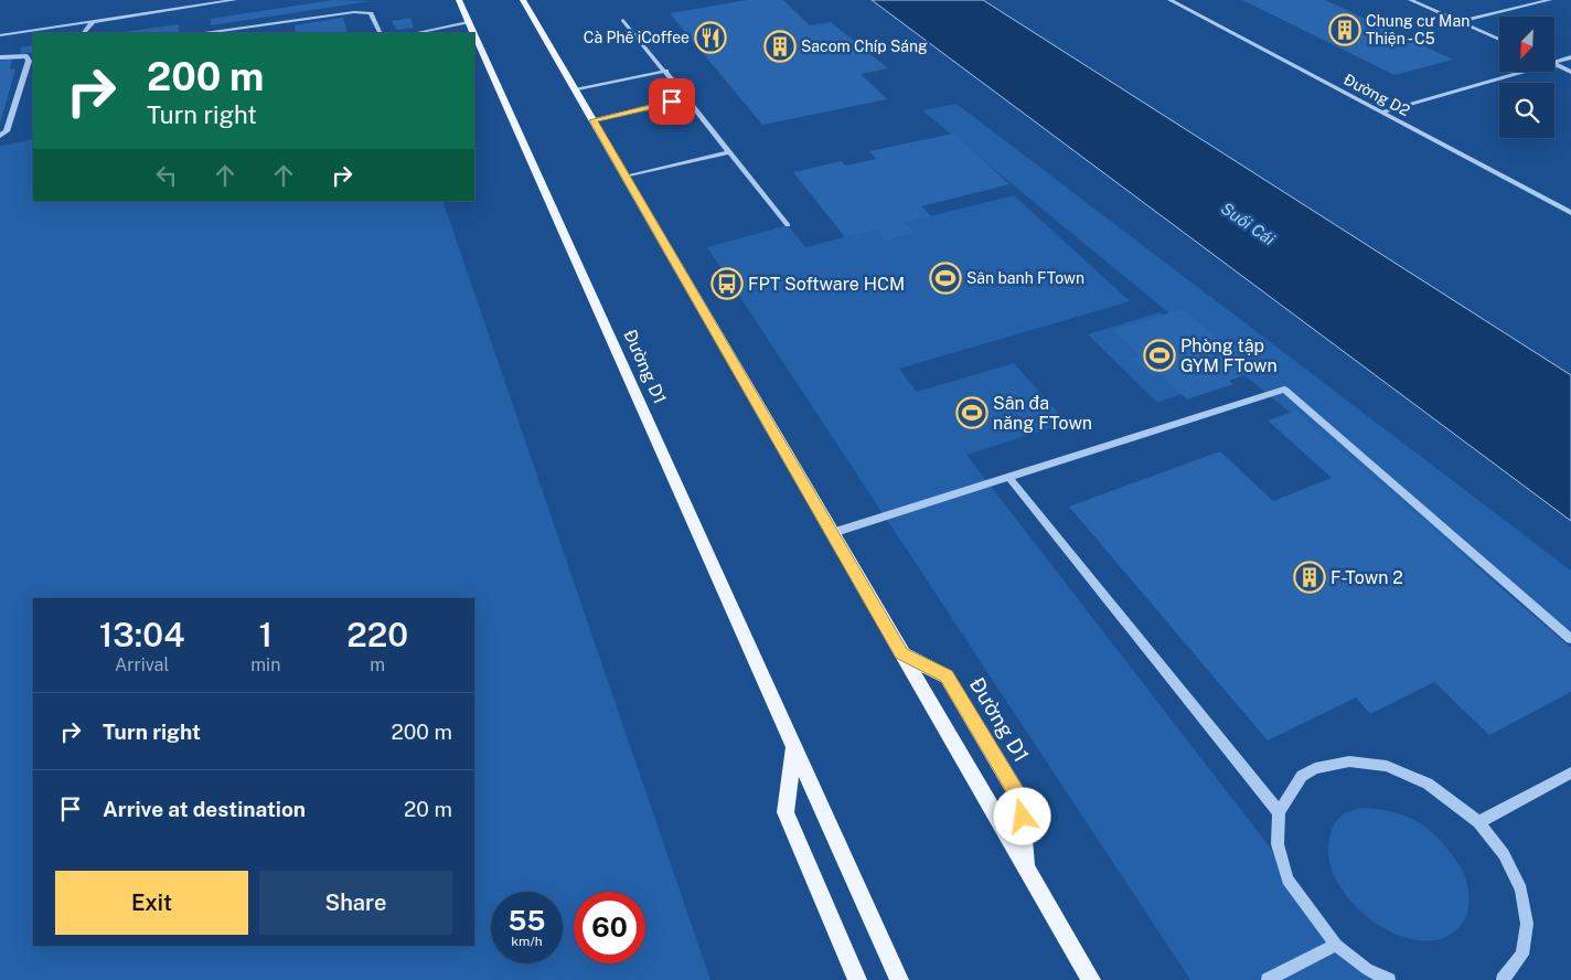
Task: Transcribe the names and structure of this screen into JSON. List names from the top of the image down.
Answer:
{
  "streets": {
    "main road": ["Đường D1"],
    "street": ["Đường D2"]
  },
  "water": ["Suối Cái"],
  "places": {
    "building": ["Chung cư Man Thiện - C5", "Sacom Chíp Sáng", "F-Town 2"],
    "restaurant": ["Cà Phê iCoffee"],
    "sports": ["Sân banh FTown", "Phòng tập GYM FTown", "Sân đa năng FTown"],
    "bus stop": ["FPT Software HCM"]
  },
  "north": "bottom left",
  "page": {
    "turn": ["200 m", "Turn right"],
    "eta": [
      "13:04",
      "Arrival",
      "1",
      "min",
      "220",
      "m"
    ],
    "list": [
      {
        "name": "Turn right",
        "value": "200 m"
      },
      {
        "name": "Arrive at destination",
        "value": "20 m"
      }
    ],
    "buttons": ["Exit", "Share"],
    "speed": "55 km/h",
    "limit": "60"
  }
}
